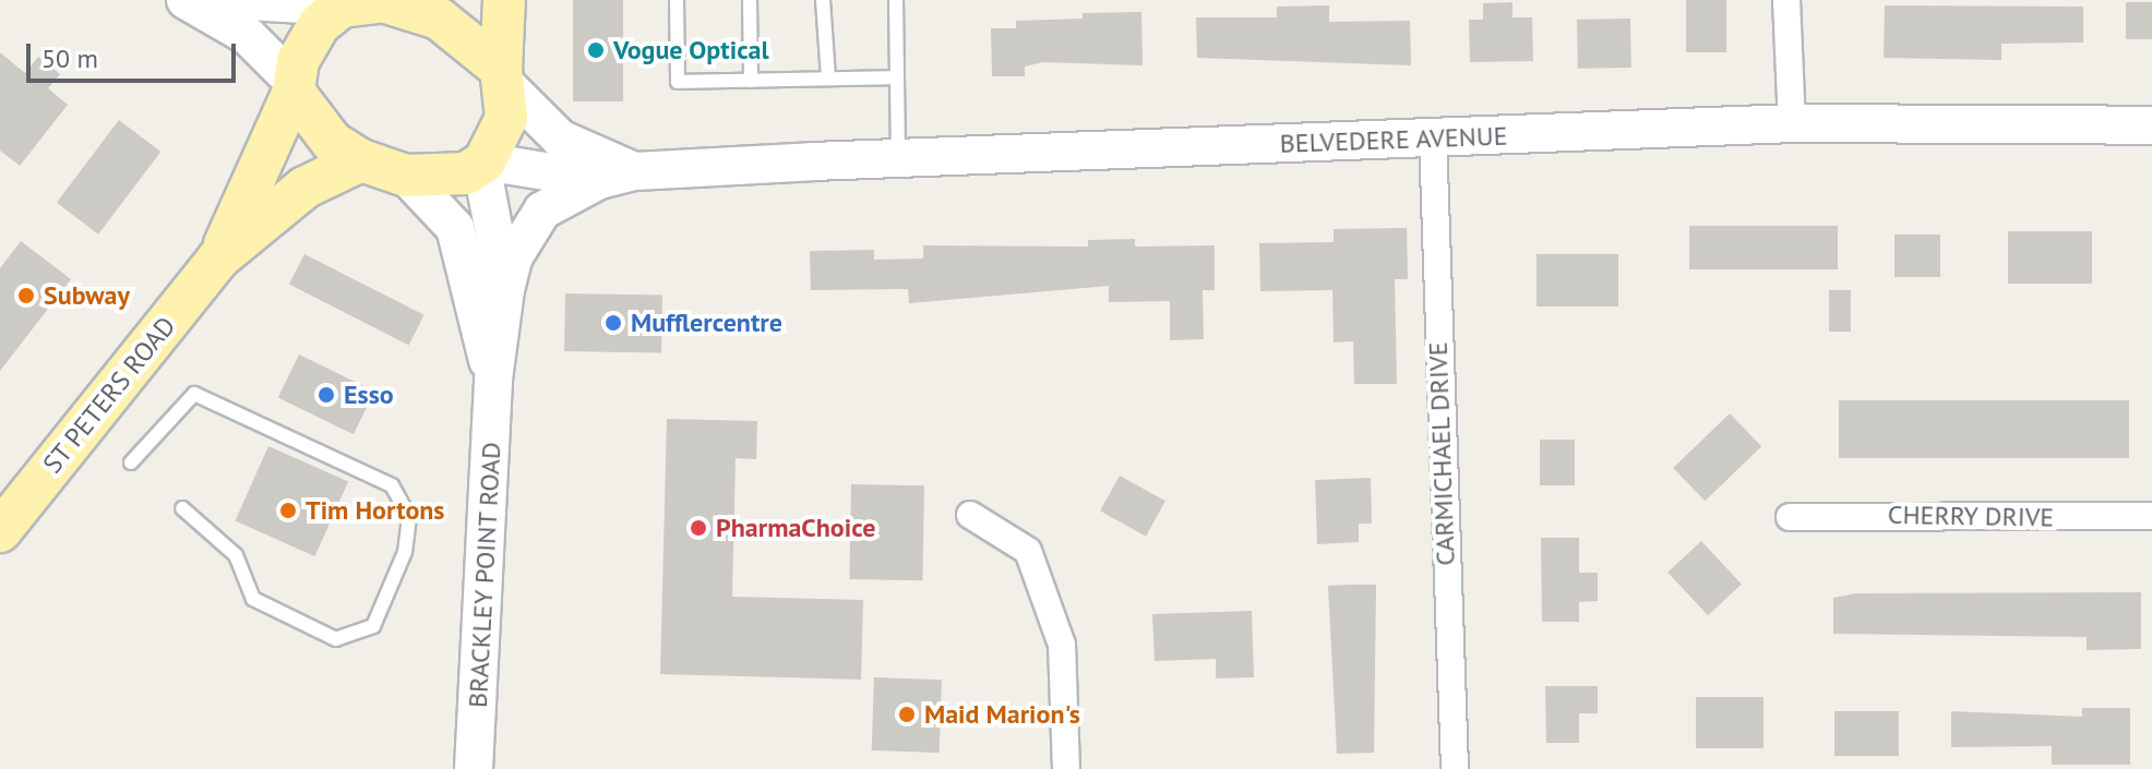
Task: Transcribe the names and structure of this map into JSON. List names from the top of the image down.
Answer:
{
  "streets": {
    "main road": ["BELVEDERE AVENUE", "ST PETERS ROAD", "BRACKLEY POINT ROAD"],
    "street": ["CARMICHAEL DRIVE", "CHERRY DRIVE"]
  },
  "crossings": [
    ["BELVEDERE AVENUE", "ST PETERS ROAD"],
    ["BELVEDERE AVENUE", "CARMICHAEL DRIVE"],
    ["BELVEDERE AVENUE", "BRACKLEY POINT ROAD"],
    ["ST PETERS ROAD", "BRACKLEY POINT ROAD"]
  ],
  "places": [
    "Vogue Optical",
    "Subway",
    "Mufflercentre",
    "Esso",
    "Tim Hortons",
    "PharmaChoice",
    "Maid Marion's"
  ],
  "scale_bar": "50 m"
}
